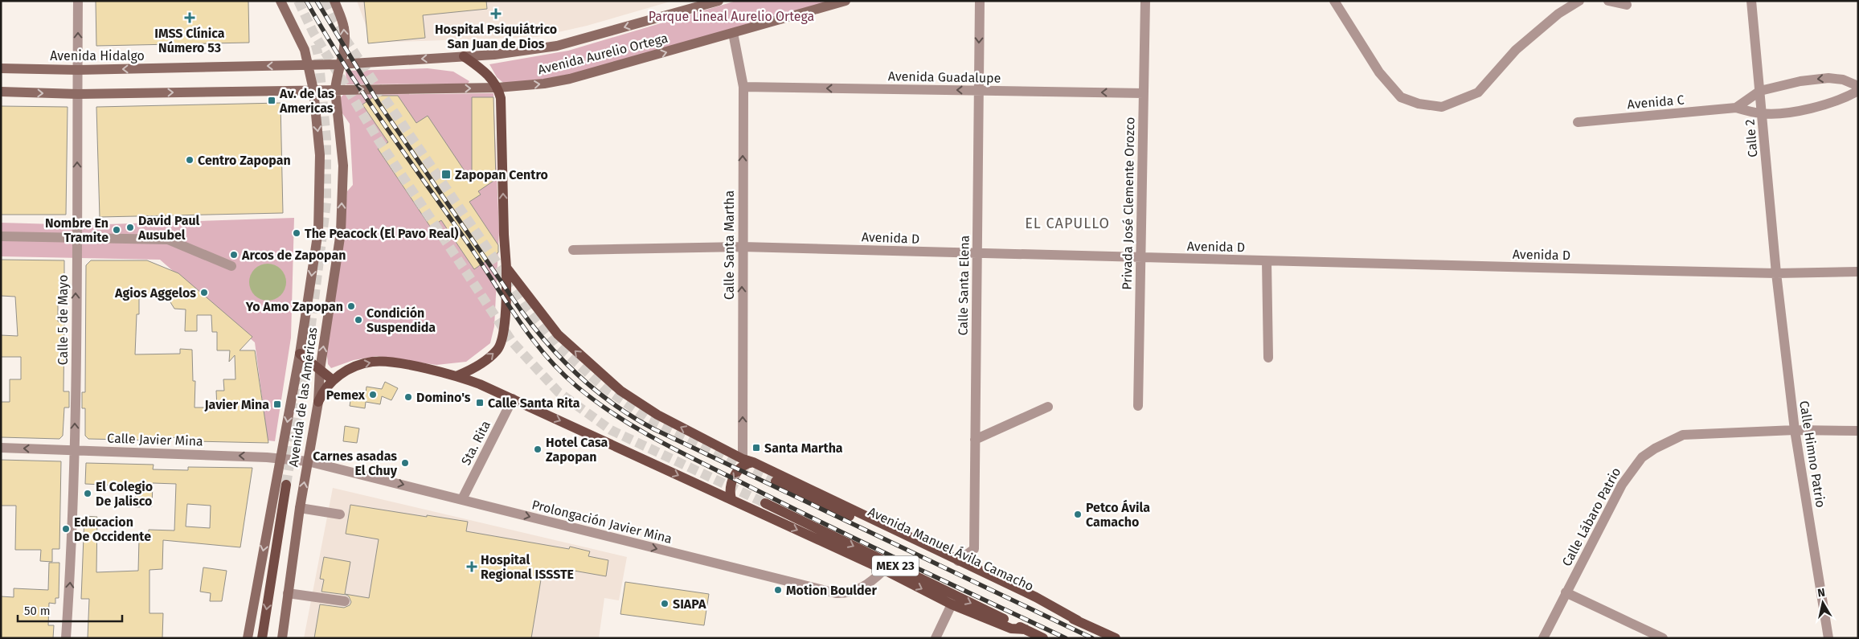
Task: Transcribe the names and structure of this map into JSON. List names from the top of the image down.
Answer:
{
  "streets": {
    "main road": [
      "Avenida Aurelio Ortega",
      "Avenida Hidalgo",
      "Avenida de las Américas",
      "Avenida Manuel Ávila Camacho",
      "MEX 23"
    ],
    "street": [
      "Avenida Guadalupe",
      "Avenida C",
      "Calle 2",
      "Privada José Clemente Orozco",
      "Avenida D",
      "Calle Santa Martha",
      "Calle Santa Elena",
      "Calle 5 de Mayo",
      "Calle Javier Mina",
      "Sta. Rita",
      "Calle Himno Patrio",
      "Calle Lábaro Patrio",
      "Prolongación Javier Mina"
    ]
  },
  "crossings": [
    ["Avenida Aurelio Ortega", "Avenida Hidalgo"],
    ["Avenida Aurelio Ortega", "Calle Santa Martha"],
    ["Avenida Aurelio Ortega", "Avenida de las Américas"],
    ["Avenida Hidalgo", "Calle 5 de Mayo"],
    ["Avenida Hidalgo", "Avenida de las Américas"],
    ["Avenida Guadalupe", "Privada José Clemente Orozco"],
    ["Avenida Guadalupe", "Calle Santa Martha"],
    ["Avenida Guadalupe", "Calle Santa Elena"],
    ["Avenida C", "Calle 2"],
    ["Calle 2", "Avenida D"],
    ["Calle 2", "Calle Himno Patrio"],
    ["Privada José Clemente Orozco", "Avenida D"],
    ["Avenida D", "Calle Santa Martha"],
    ["Avenida D", "Calle Santa Elena"],
    ["Avenida D", "Calle Himno Patrio"],
    ["Calle 5 de Mayo", "Calle Javier Mina"],
    ["Avenida de las Américas", "Calle Javier Mina"],
    ["Avenida de las Américas", "Prolongación Javier Mina"],
    ["Calle Javier Mina", "Prolongación Javier Mina"],
    ["Sta. Rita", "Prolongación Javier Mina"],
    ["Calle Himno Patrio", "Calle Lábaro Patrio"]
  ],
  "one_way": [
    "Avenida Guadalupe",
    "Calle Santa Martha",
    "Calle 5 de Mayo",
    "Calle Javier Mina",
    "Prolongación Javier Mina"
  ],
  "districts": ["EL CAPULLO"],
  "parks": ["Parque Lineal Aurelio Ortega"],
  "places": {
    "health": ["Hospital Psiquiátrico San Juan de Dios", "IMSS Clínica Número 53", "Hospital Regional ISSSTE"],
    "transit": [
      "Av. de las Americas",
      "Zapopan Centro",
      "Calle Santa Rita",
      "Javier Mina",
      "Santa Martha"
    ],
    "other": [
      "Centro Zapopan",
      "David Paul Ausubel",
      "Nombre En Tramite",
      "The Peacock (El Pavo Real)",
      "Arcos de Zapopan",
      "Agios Aggelos",
      "Yo Amo Zapopan",
      "Condición Suspendida",
      "Pemex",
      "Domino's",
      "Hotel Casa Zapopan",
      "Carnes asadas El Chuy",
      "El Colegio De Jalisco",
      "Petco Ávila Camacho",
      "Educacion De Occidente",
      "Motion Boulder",
      "SIAPA"
    ]
  },
  "scale_bar": "50 m",
  "north": "top"
}
